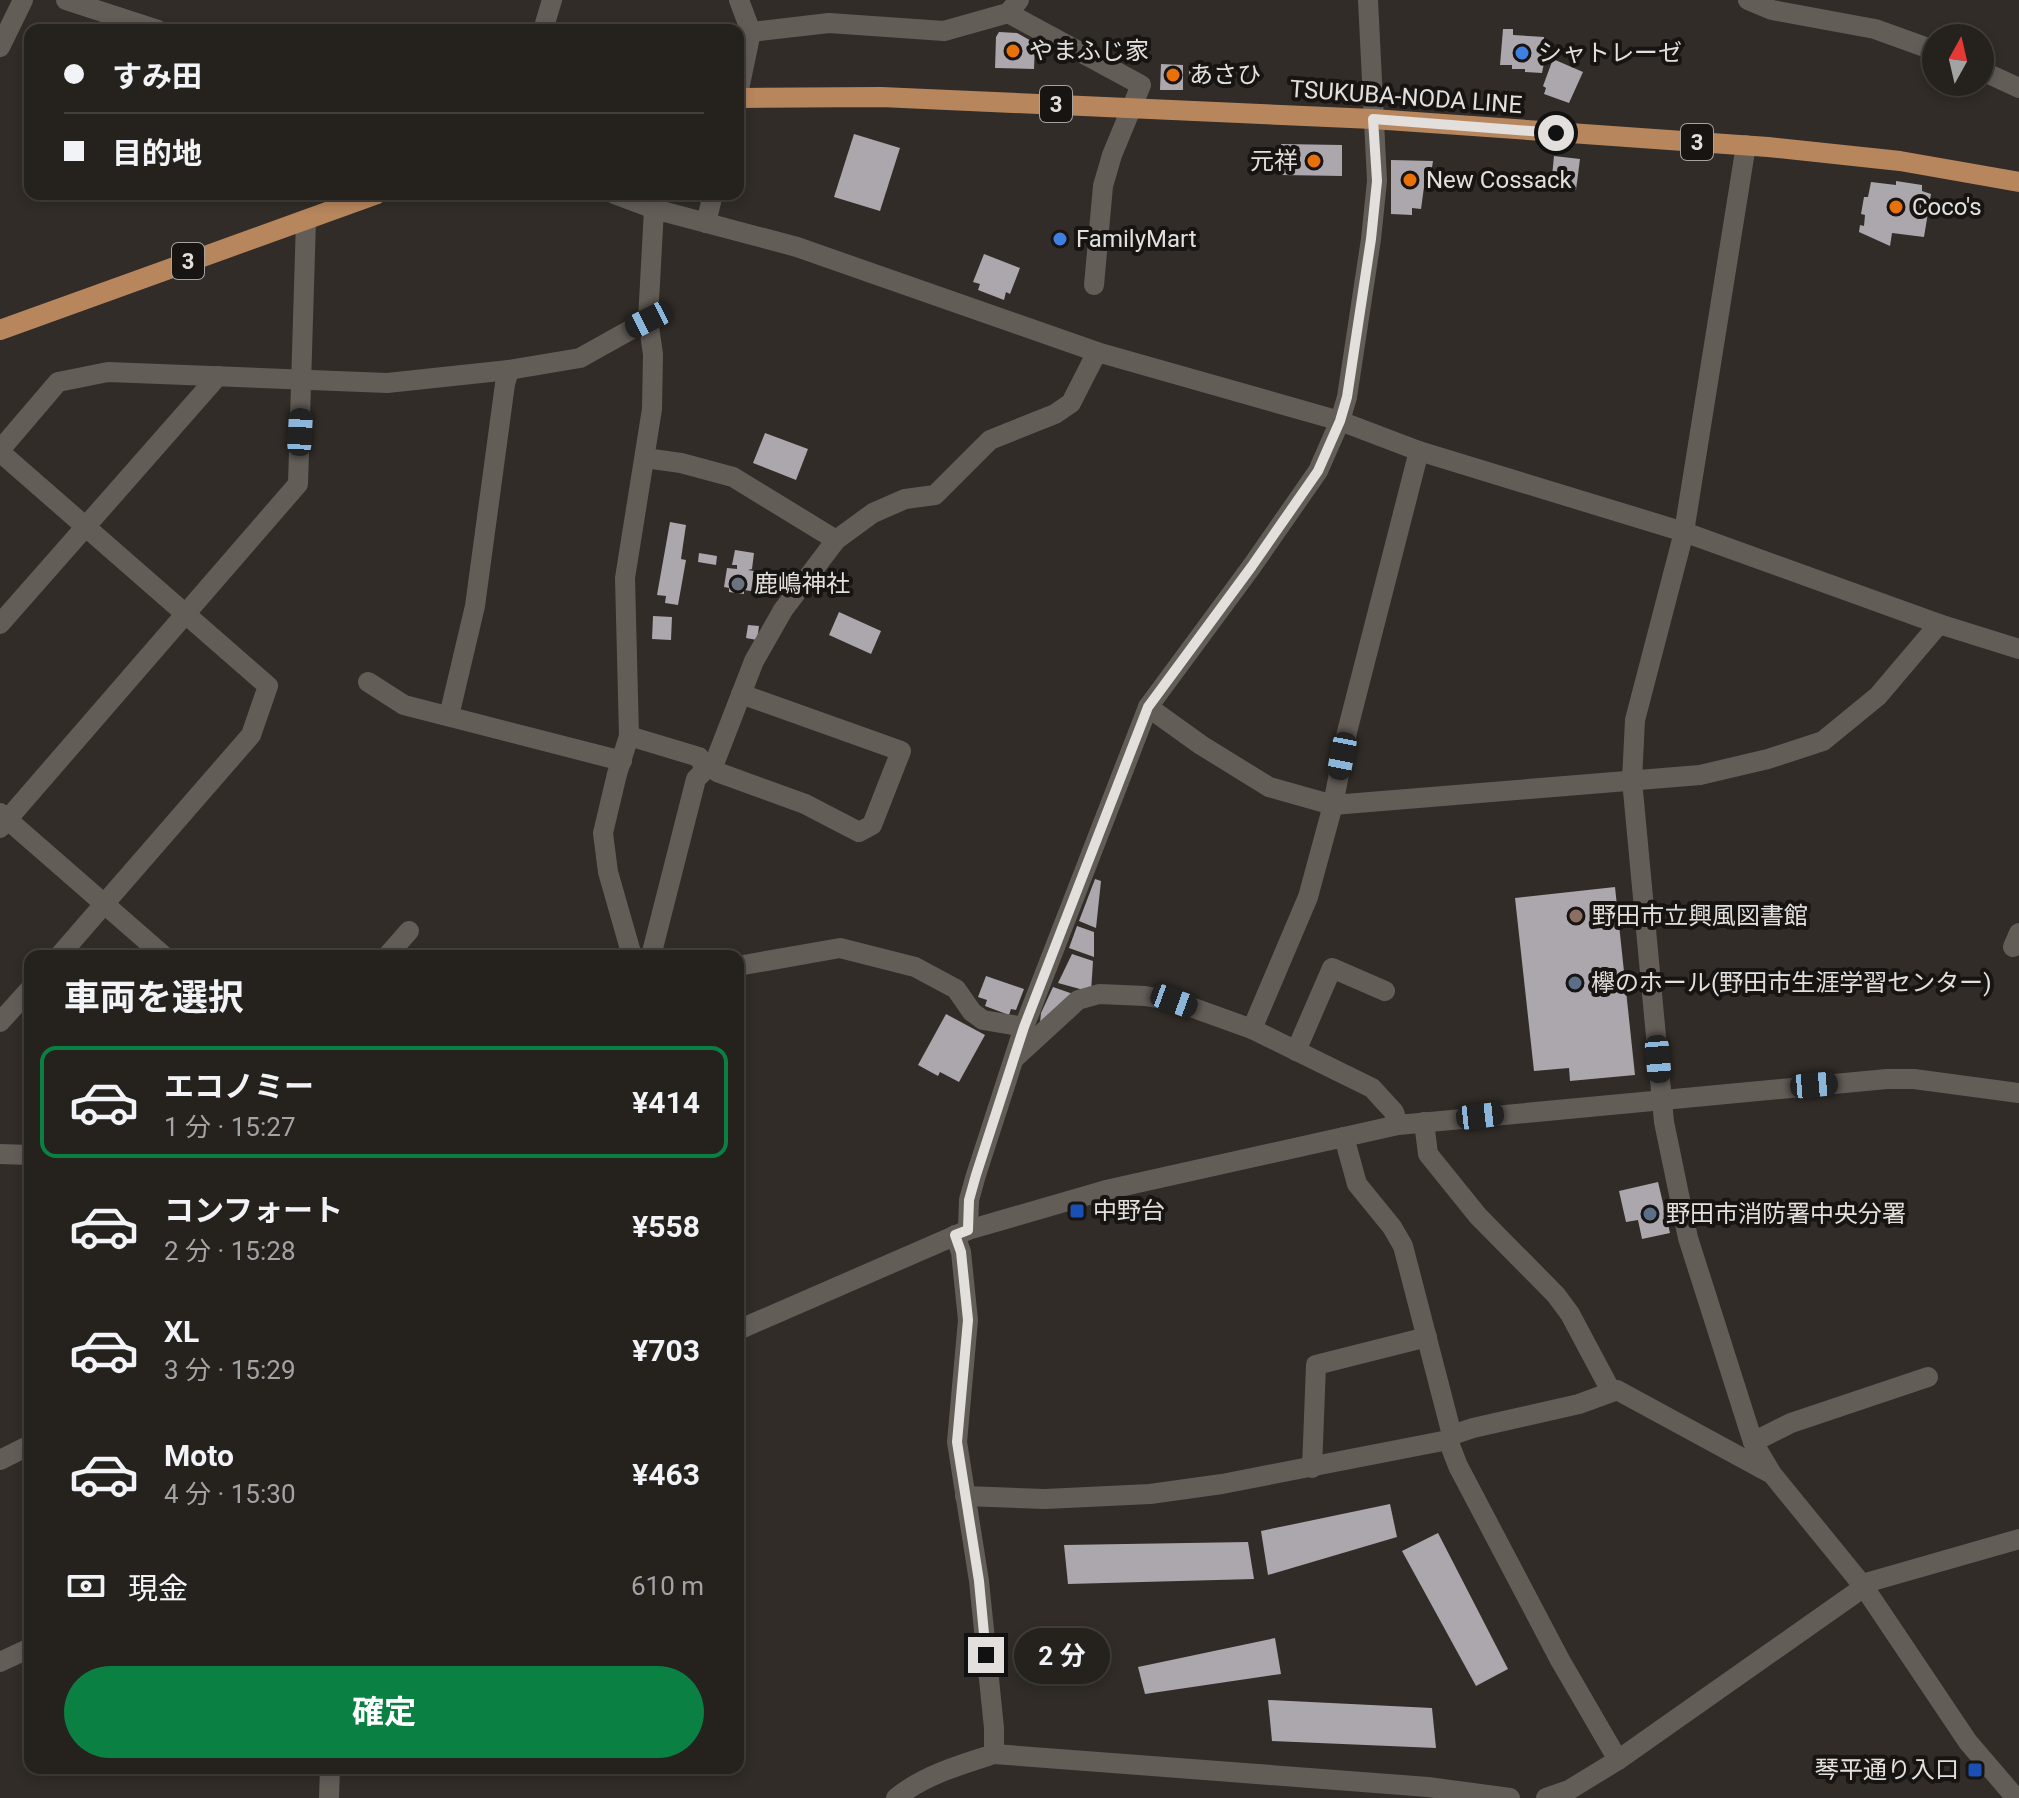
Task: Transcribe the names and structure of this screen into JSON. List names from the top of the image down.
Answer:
{
  "streets": {
    "main road": ["TSUKUBA-NODA LINE", "3"]
  },
  "places": {
    "other": [
      "やまふじ家",
      "シャトレーゼ",
      "あさひ",
      "元祥",
      "New Cossack",
      "Coco's",
      "FamilyMart",
      "鹿嶋神社",
      "野田市立興風図書館",
      "欅のホール(野田市生涯学習センター)",
      "野田市消防署中央分署"
    ],
    "transit": ["中野台", "琴平通り入口"]
  },
  "north": "top",
  "page": {
    "banner": ["すみ田", "目的地"],
    "heading": "車両を選択",
    "list": [
      {
        "name": "エコノミー",
        "note": "1 分 · 15:27",
        "value": "¥414"
      },
      {
        "name": "コンフォート",
        "note": "2 分 · 15:28",
        "value": "¥558"
      },
      {
        "name": "XL",
        "note": "3 分 · 15:29",
        "value": "¥703"
      },
      {
        "name": "Moto",
        "note": "4 分 · 15:30",
        "value": "¥463"
      }
    ],
    "pay": ["現金", "610 m"],
    "bubble": "2 分",
    "buttons": "確定"
  }
}
